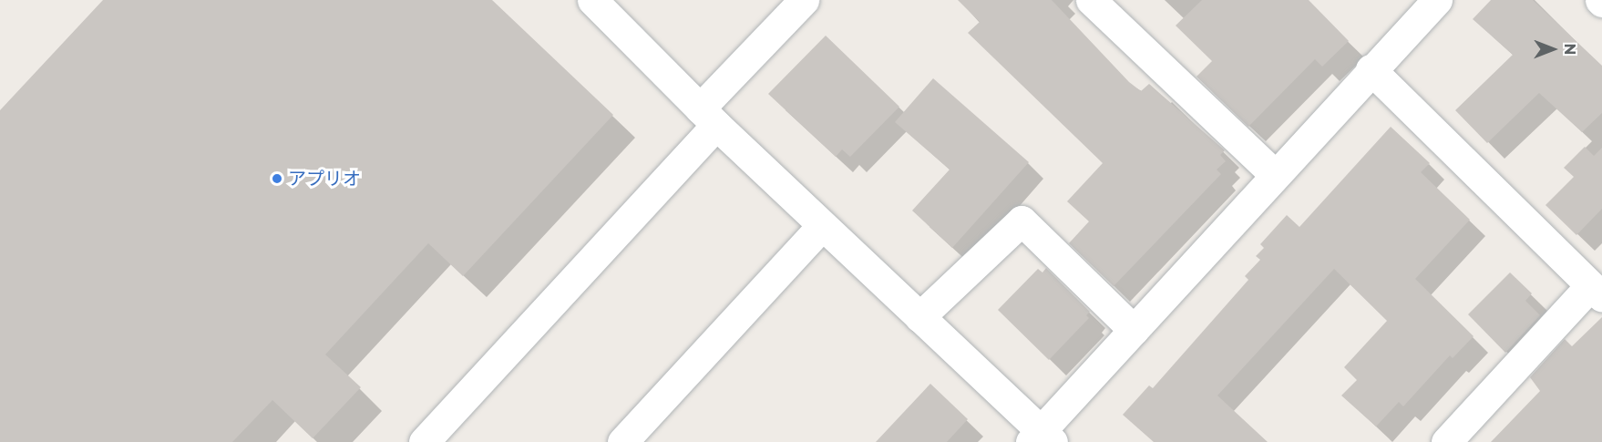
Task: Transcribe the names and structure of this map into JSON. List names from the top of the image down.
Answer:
{
  "places": ["アプリオ"],
  "north": "right"
}
